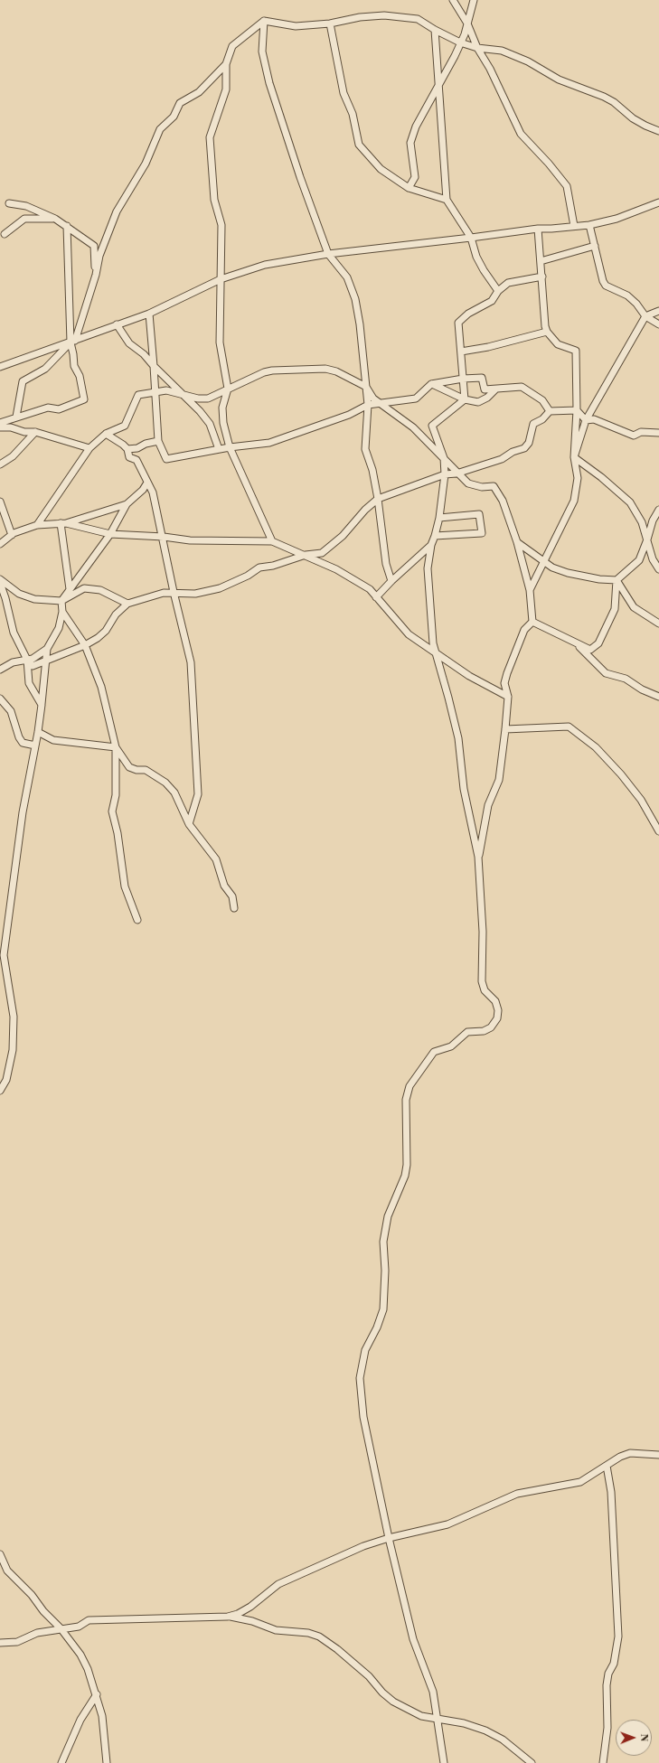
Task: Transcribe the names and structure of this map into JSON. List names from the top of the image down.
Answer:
{
  "north": "right"
}
